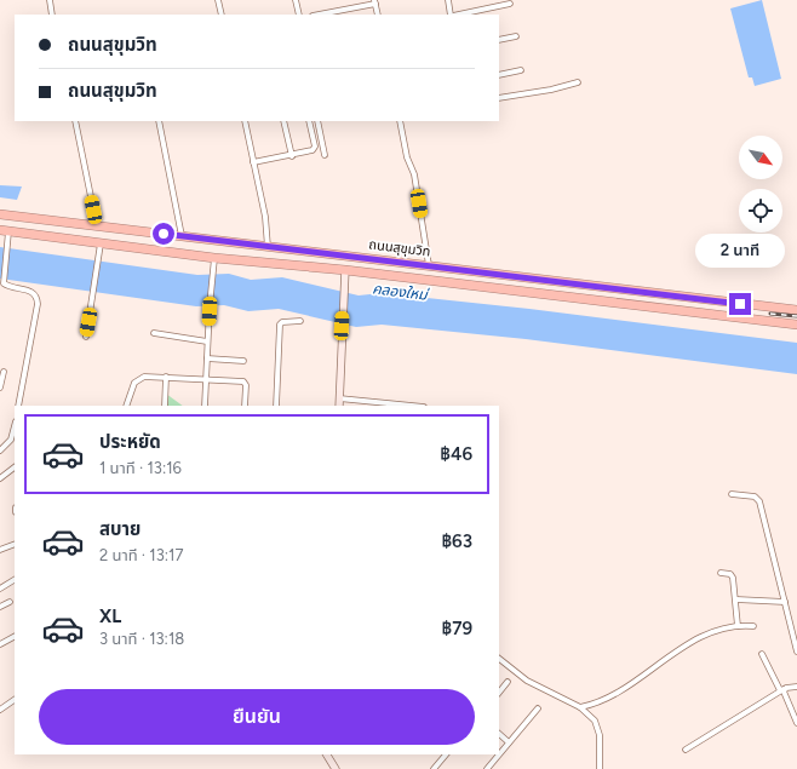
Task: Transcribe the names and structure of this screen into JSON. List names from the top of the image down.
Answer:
{
  "streets": {
    "highway": ["ถนนสุขุมวิท"]
  },
  "water": ["คลองใหม่"],
  "north": "bottom right",
  "page": {
    "banner": ["ถนนสุขุมวิท", "ถนนสุขุมวิท"],
    "bubble": "2 นาที",
    "list": [
      {
        "name": "ประหยัด",
        "note": "1 นาที · 13:16",
        "value": "฿46"
      },
      {
        "name": "สบาย",
        "note": "2 นาที · 13:17",
        "value": "฿63"
      },
      {
        "name": "XL",
        "note": "3 นาที · 13:18",
        "value": "฿79"
      }
    ],
    "buttons": "ยืนยัน"
  }
}
